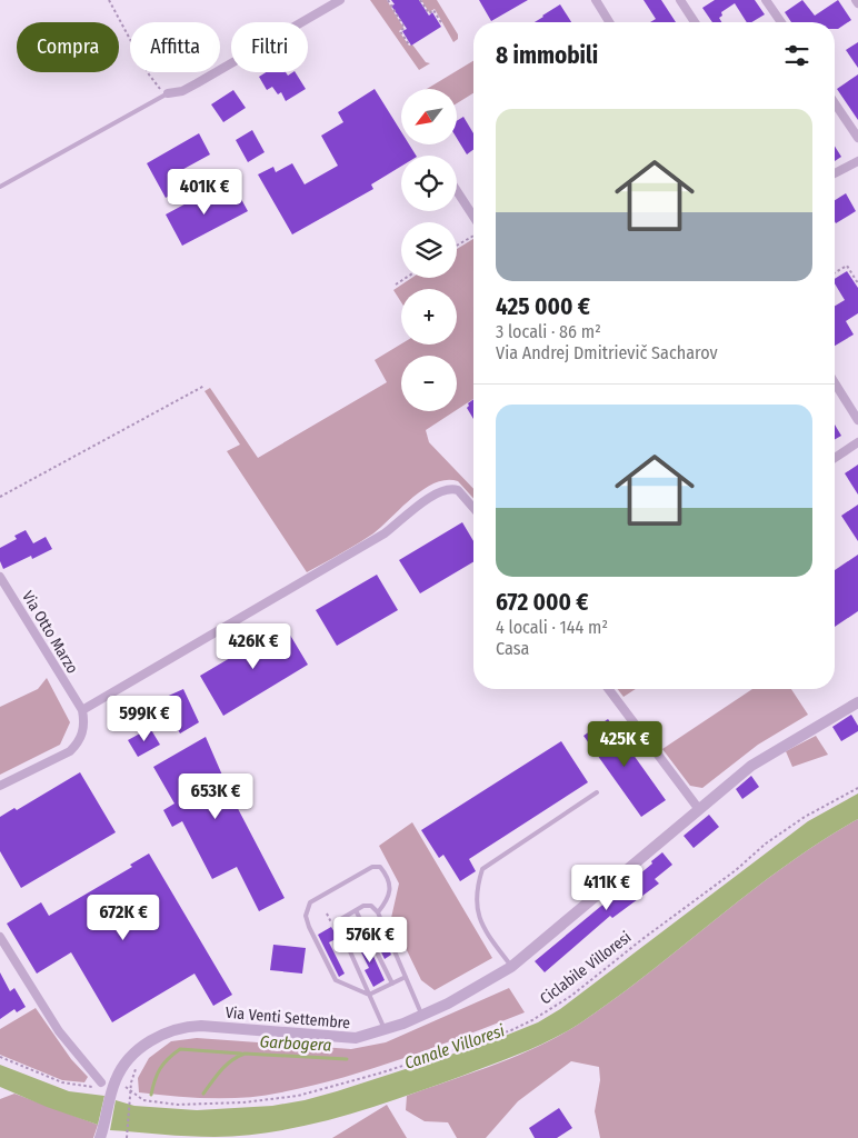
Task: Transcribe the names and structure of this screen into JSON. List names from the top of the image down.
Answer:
{
  "streets": {
    "street": ["Via Otto Marzo", "Via Venti Settembre"],
    "path": ["Ciclabile Villoresi"]
  },
  "water": ["Garbogera", "Canale Villoresi"],
  "north": "bottom left",
  "page": {
    "chip": ["Compra", "Affitta", "Filtri"],
    "heading": "8 immobili",
    "map_buttons": ["+", "−"],
    "list": [
      {
        "name": "425 000 €",
        "note": "3 locali · 86 m² · Via Andrej Dmitrievič Sacharov"
      },
      {
        "name": "672 000 €",
        "note": "4 locali · 144 m² · Casa"
      }
    ],
    "price": [
      "401K €",
      "426K €",
      "599K €",
      "425K €",
      "653K €",
      "411K €",
      "672K €",
      "576K €"
    ]
  }
}
